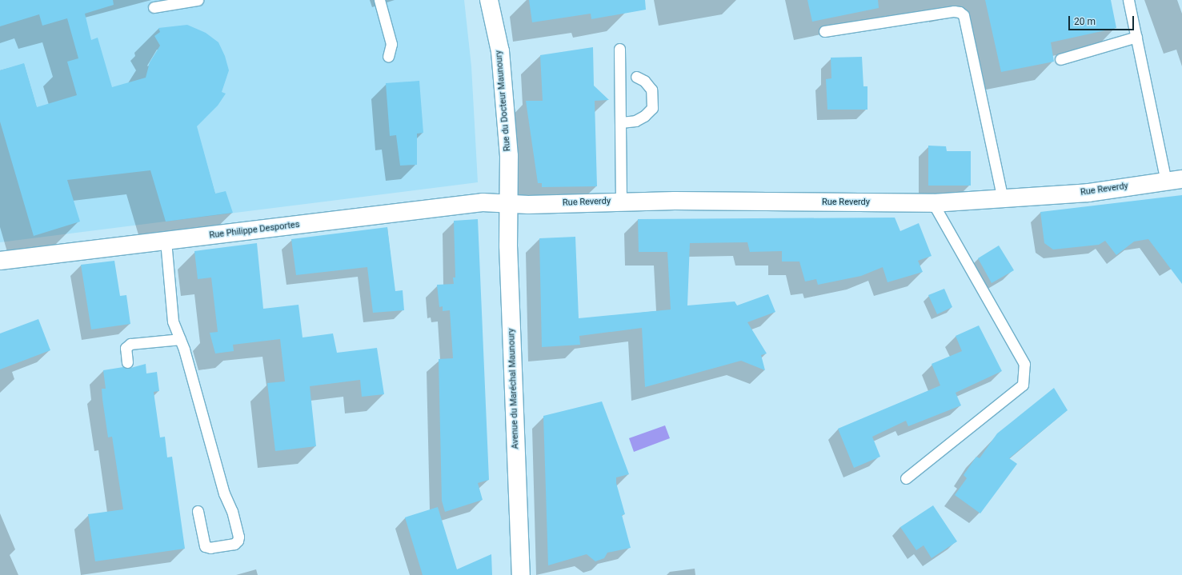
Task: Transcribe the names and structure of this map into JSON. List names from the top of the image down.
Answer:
{
  "streets": {
    "street": [
      "Rue du Docteur Maunoury",
      "Rue Reverdy",
      "Rue Philippe Desportes",
      "Avenue du Maréchal Maunoury"
    ]
  },
  "crossings": [
    ["Rue du Docteur Maunoury", "Rue Reverdy"],
    ["Rue du Docteur Maunoury", "Rue Philippe Desportes"],
    ["Rue du Docteur Maunoury", "Avenue du Maréchal Maunoury"],
    ["Rue Reverdy", "Rue Philippe Desportes"],
    ["Rue Reverdy", "Avenue du Maréchal Maunoury"],
    ["Rue Philippe Desportes", "Avenue du Maréchal Maunoury"]
  ],
  "scale_bar": "20 m"
}
